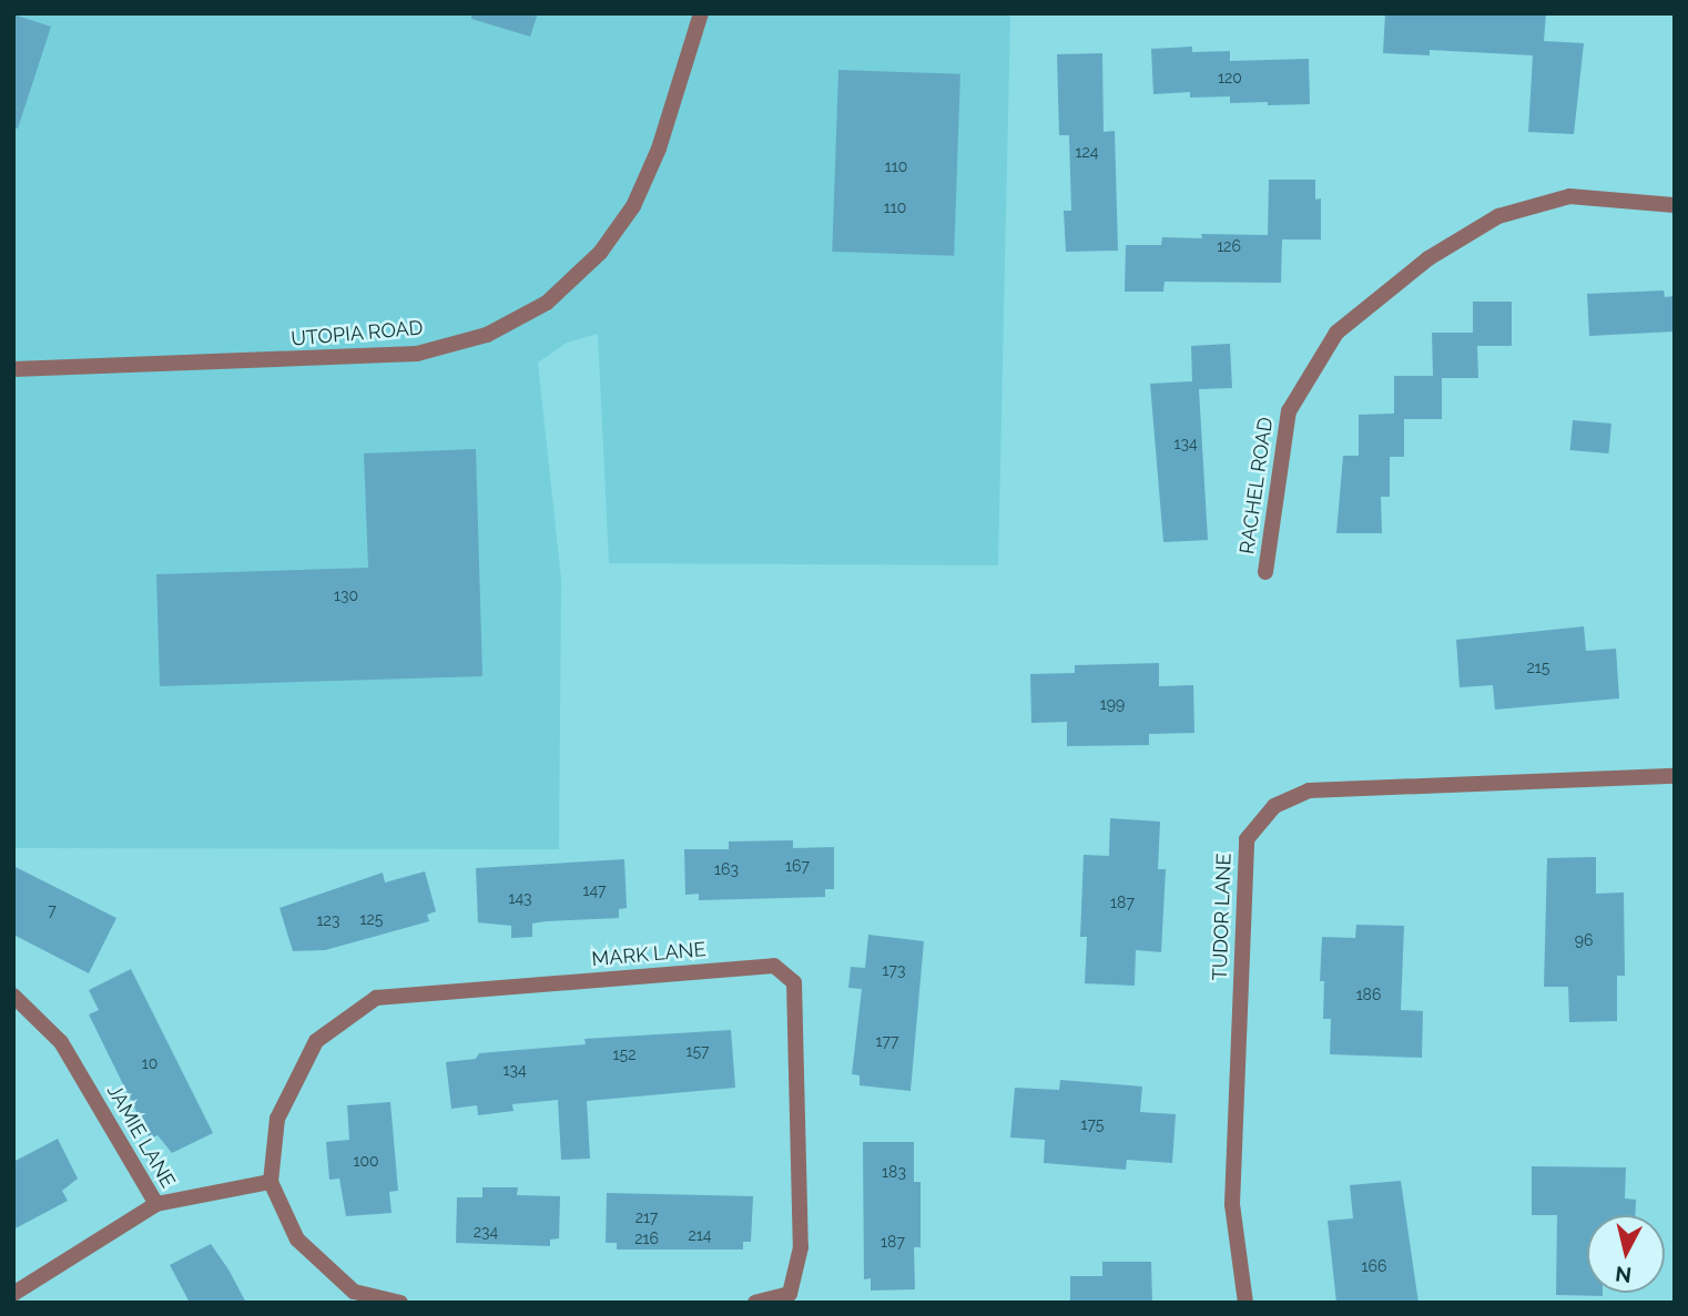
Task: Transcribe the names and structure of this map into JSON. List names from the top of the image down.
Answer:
{
  "streets": {
    "street": [
      "UTOPIA ROAD",
      "RACHEL ROAD",
      "TUDOR LANE",
      "MARK LANE",
      "JAMIE LANE"
    ]
  },
  "house_numbers": [
    "120",
    "124",
    "110",
    "110",
    "126",
    "134",
    "130",
    "215",
    "199",
    "167",
    "163",
    "147",
    "143",
    "187",
    "7",
    "125",
    "123",
    "96",
    "173",
    "186",
    "177",
    "157",
    "152",
    "10",
    "134",
    "175",
    "100",
    "183",
    "217",
    "234",
    "214",
    "216",
    "187",
    "166"
  ],
  "north": "bottom"
}
